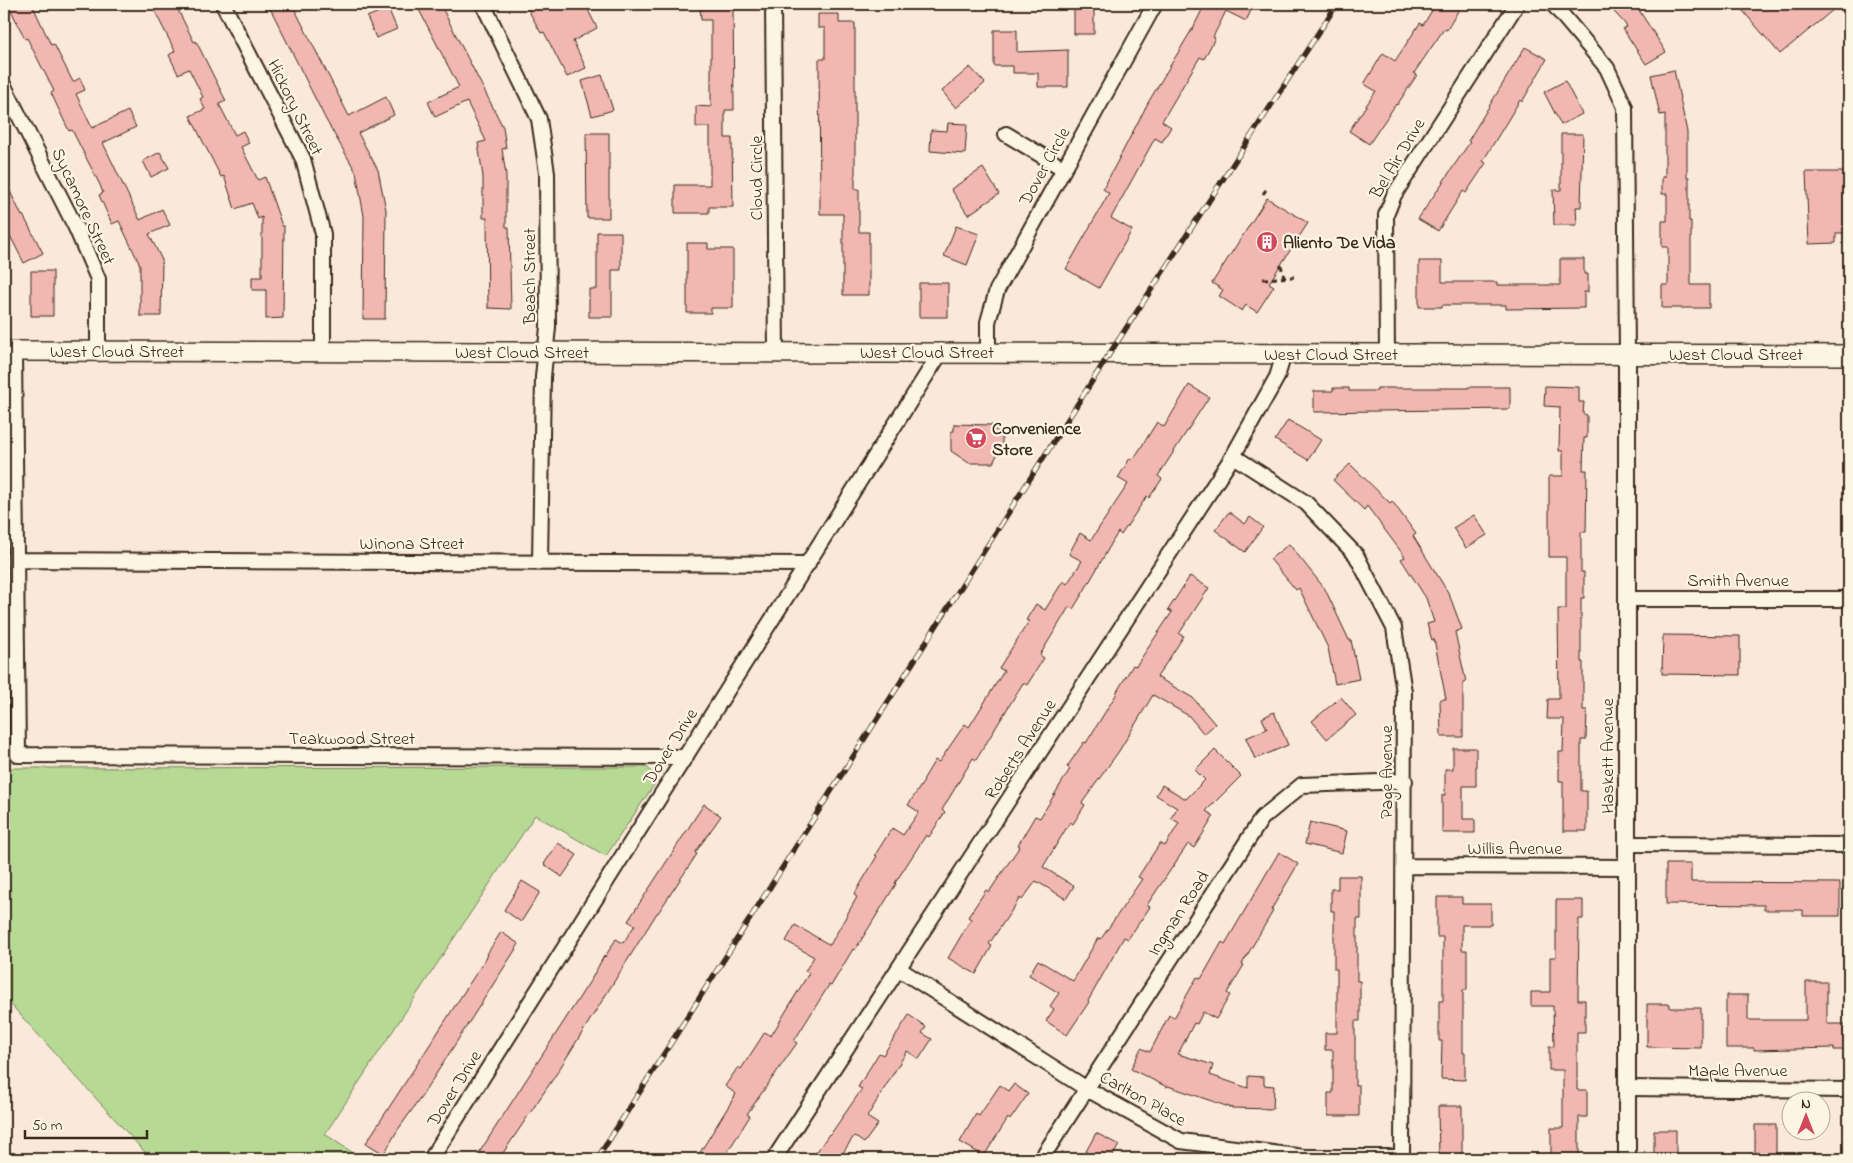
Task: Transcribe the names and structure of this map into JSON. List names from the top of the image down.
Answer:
{
  "streets": {
    "main road": ["West Cloud Street"],
    "street": [
      "Hickory Street",
      "Bel Air Drive",
      "Dover Circle",
      "Cloud Circle",
      "Sycamore Street",
      "Beach Street",
      "Winona Street",
      "Smith Avenue",
      "Teakwood Street",
      "Dover Drive",
      "Roberts Avenue",
      "Haskett Avenue",
      "Page Avenue",
      "Willis Avenue",
      "Ingman Road",
      "Maple Avenue",
      "Carlton Place"
    ]
  },
  "crossings": [
    ["Hickory Street", "West Cloud Street"],
    ["Bel Air Drive", "West Cloud Street"],
    ["Dover Circle", "West Cloud Street"],
    ["Cloud Circle", "West Cloud Street"],
    ["Sycamore Street", "West Cloud Street"],
    ["Beach Street", "West Cloud Street"],
    ["Beach Street", "Winona Street"],
    ["West Cloud Street", "Dover Drive"],
    ["West Cloud Street", "Roberts Avenue"],
    ["West Cloud Street", "Haskett Avenue"],
    ["Winona Street", "Teakwood Street"],
    ["Winona Street", "Dover Drive"],
    ["Smith Avenue", "Haskett Avenue"],
    ["Teakwood Street", "Dover Drive"],
    ["Roberts Avenue", "Page Avenue"],
    ["Roberts Avenue", "Carlton Place"],
    ["Haskett Avenue", "Willis Avenue"],
    ["Haskett Avenue", "Maple Avenue"],
    ["Page Avenue", "Willis Avenue"],
    ["Page Avenue", "Ingman Road"],
    ["Page Avenue", "Carlton Place"],
    ["Ingman Road", "Carlton Place"]
  ],
  "places": {
    "building": ["Aliento De Vida"],
    "supermarket": ["Convenience Store"]
  },
  "scale_bar": "50 m",
  "north": "top"
}
